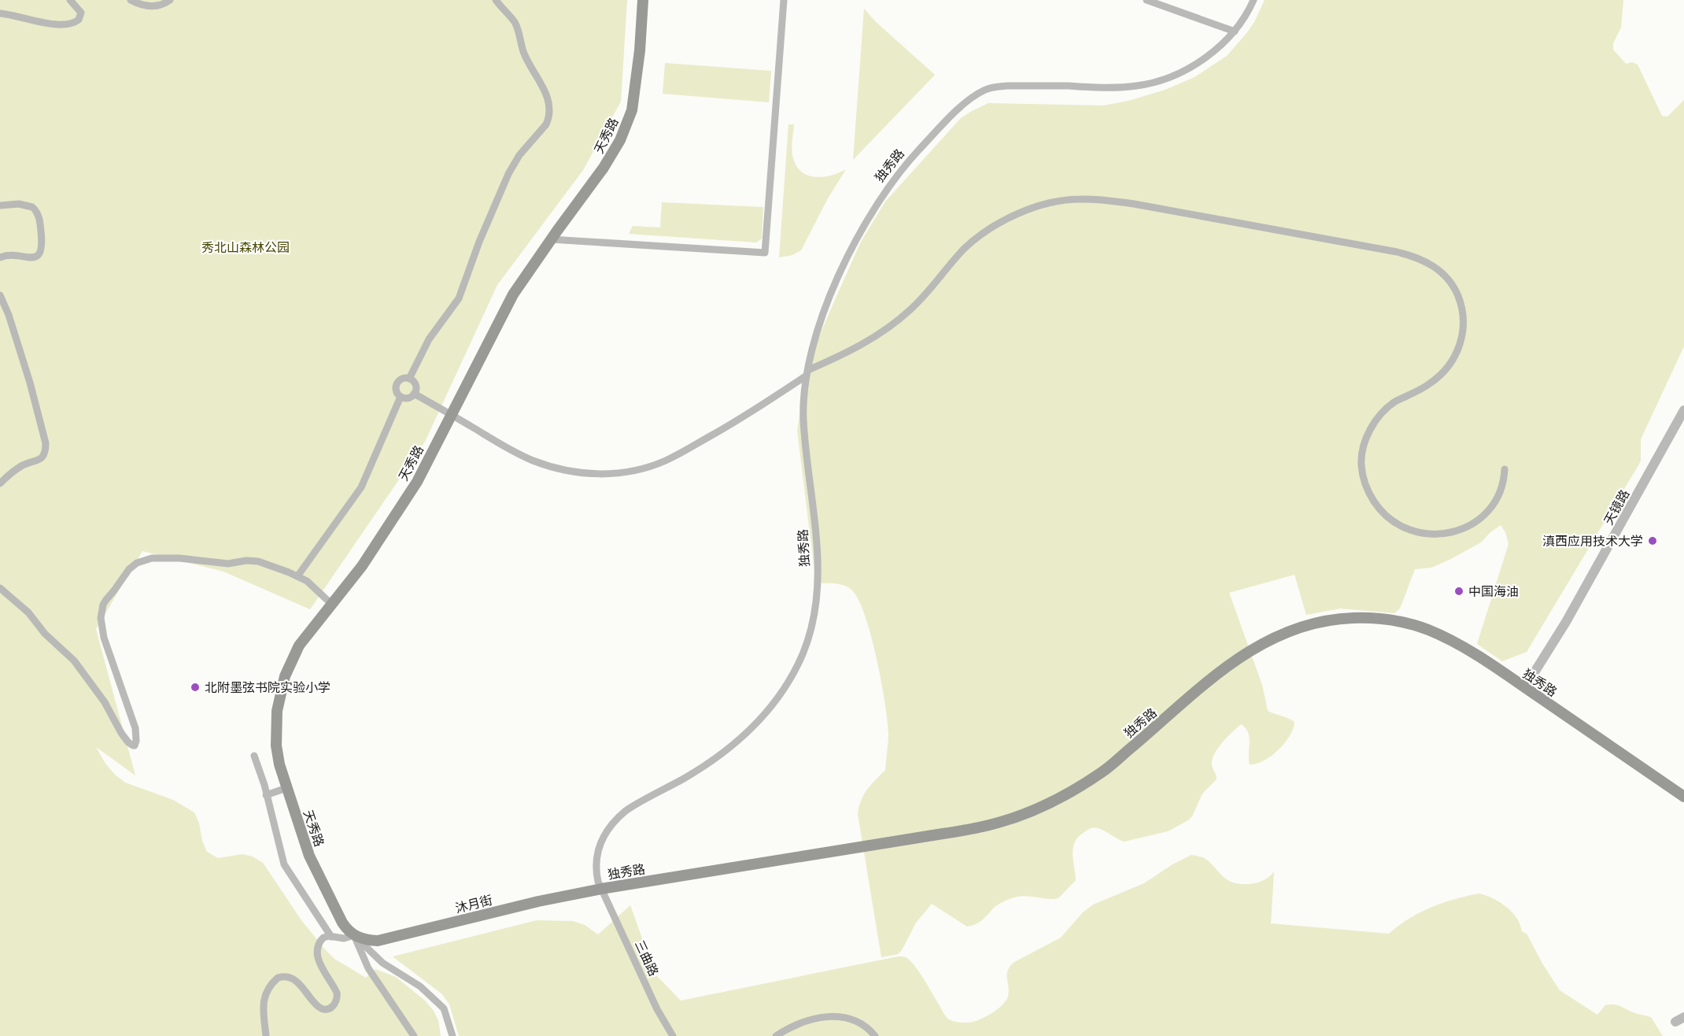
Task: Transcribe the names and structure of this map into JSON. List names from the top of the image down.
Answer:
{
  "streets": {
    "main road": ["天秀路", "独秀路", "沐月街"],
    "street": ["天镜路", "三曲路"]
  },
  "crossings": [
    ["天秀路", "沐月街"],
    ["独秀路", "天镜路"],
    ["独秀路", "沐月街"],
    ["独秀路", "三曲路"],
    ["沐月街", "三曲路"]
  ],
  "parks": ["秀北山森林公园"],
  "places": ["滇西应用技术大学", "中国海油", "北附墨弦书院实验小学"]
}
